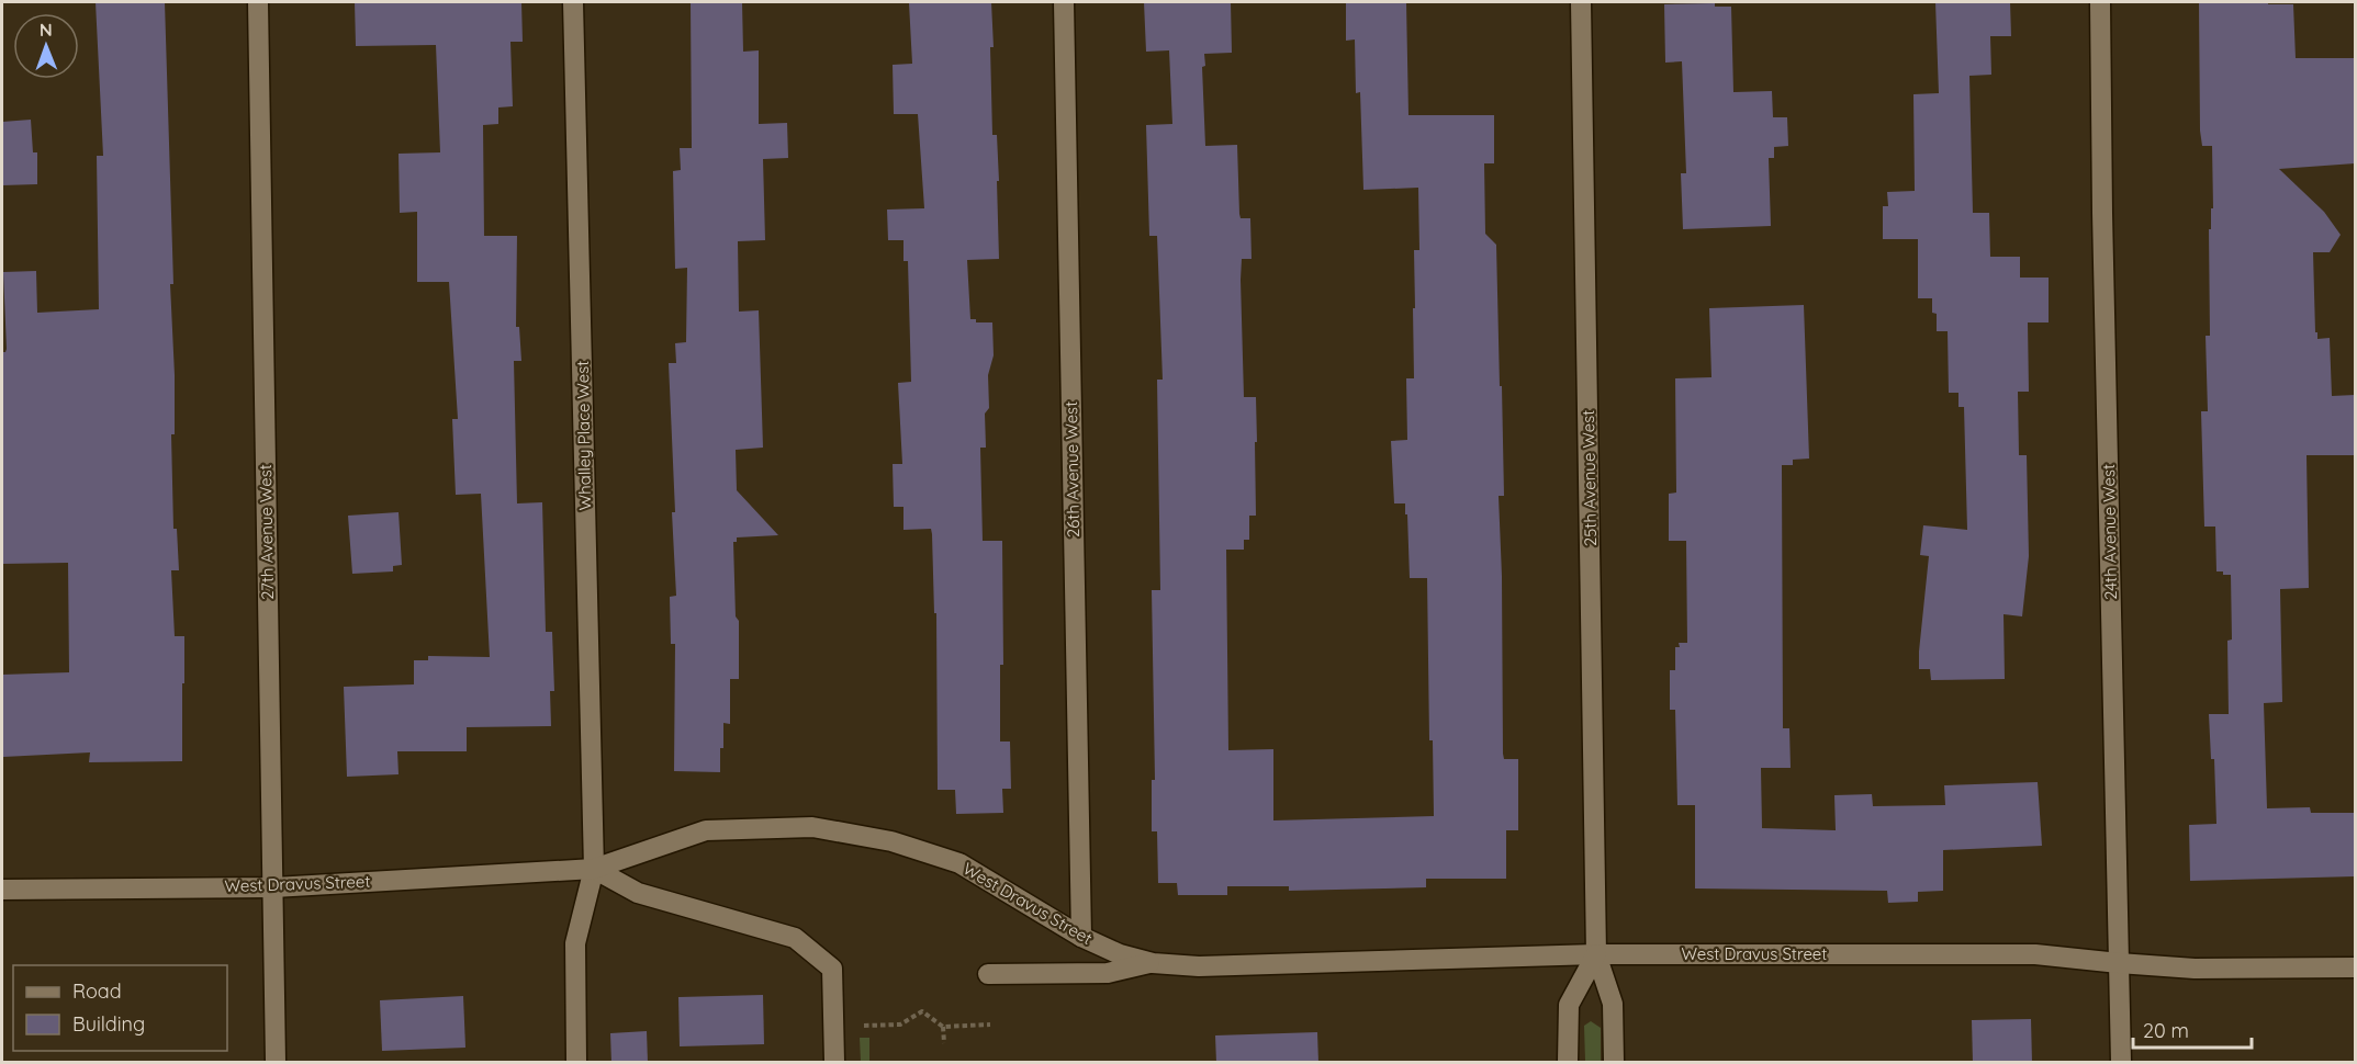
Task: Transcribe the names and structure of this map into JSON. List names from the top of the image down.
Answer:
{
  "streets": {
    "street": [
      "Whalley Place West",
      "26th Avenue West",
      "25th Avenue West",
      "27th Avenue West",
      "24th Avenue West",
      "West Dravus Street"
    ]
  },
  "crossings": [
    ["Whalley Place West", "West Dravus Street"],
    ["26th Avenue West", "West Dravus Street"],
    ["25th Avenue West", "West Dravus Street"],
    ["27th Avenue West", "West Dravus Street"],
    ["24th Avenue West", "West Dravus Street"]
  ],
  "legend": ["Road", "Building"],
  "scale_bar": "20 m",
  "north": "top"
}
